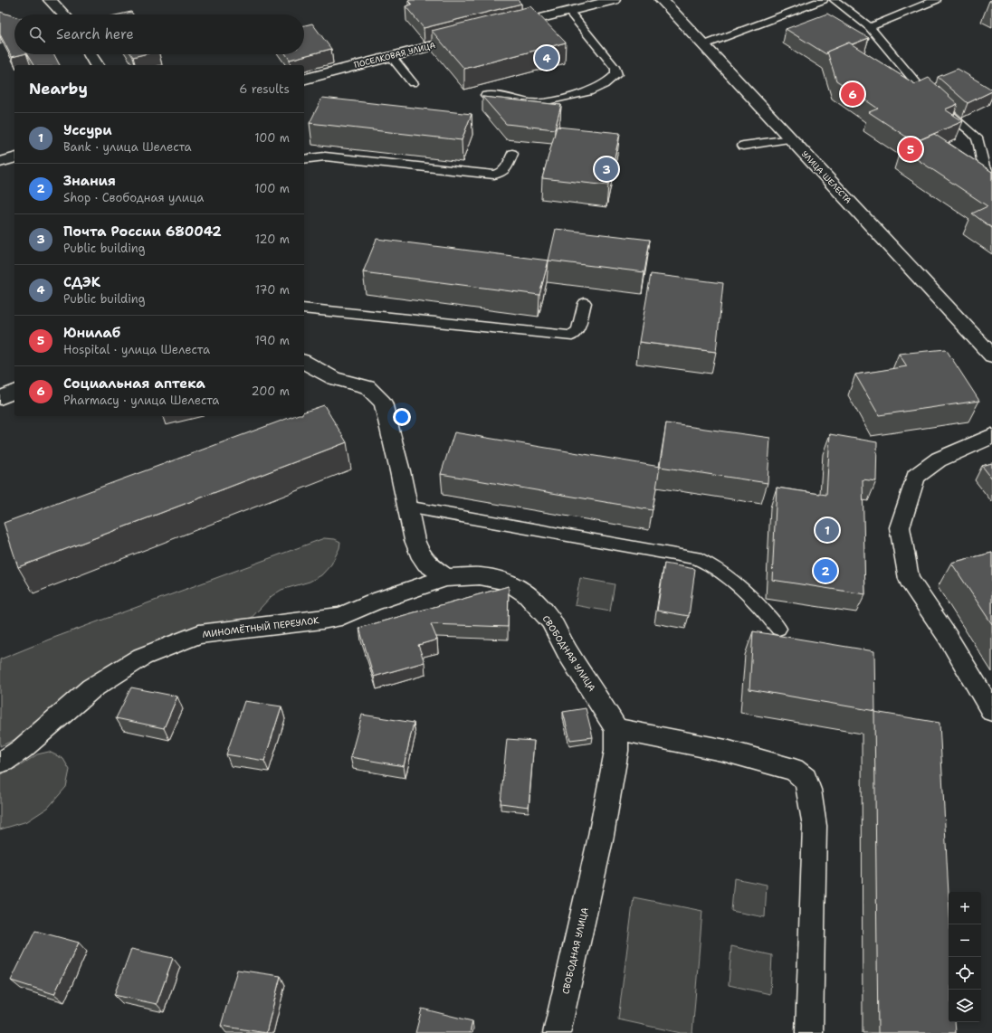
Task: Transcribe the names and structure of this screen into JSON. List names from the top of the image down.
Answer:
{
  "streets": {
    "street": [
      "ПОСЕЛКОВАЯ УЛИЦА",
      "УЛИЦА ШЕЛЕСТА",
      "МИНОМЁТНЫЙ ПЕРЕУЛОК",
      "СВОБОДНАЯ УЛИЦА"
    ]
  },
  "crossings": [
    ["МИНОМЁТНЫЙ ПЕРЕУЛОК", "СВОБОДНАЯ УЛИЦА"]
  ],
  "page": {
    "search": "Search here",
    "pins": [
      "4",
      "6",
      "5",
      "3",
      "1",
      "2"
    ],
    "heading": ["Nearby", "6 results"],
    "list": [
      {
        "mark": "1",
        "name": "Уссури",
        "note": "Bank · улица Шелеста",
        "value": "100 m"
      },
      {
        "mark": "2",
        "name": "Знания",
        "note": "Shop · Свободная улица",
        "value": "100 m"
      },
      {
        "mark": "3",
        "name": "Почта России 680042",
        "note": "Public building",
        "value": "120 m"
      },
      {
        "mark": "4",
        "name": "СДЭК",
        "note": "Public building",
        "value": "170 m"
      },
      {
        "mark": "5",
        "name": "Юнилаб",
        "note": "Hospital · улица Шелеста",
        "value": "190 m"
      },
      {
        "mark": "6",
        "name": "Социальная аптека",
        "note": "Pharmacy · улица Шелеста",
        "value": "200 m"
      }
    ],
    "map_buttons": ["+", "−"]
  }
}
